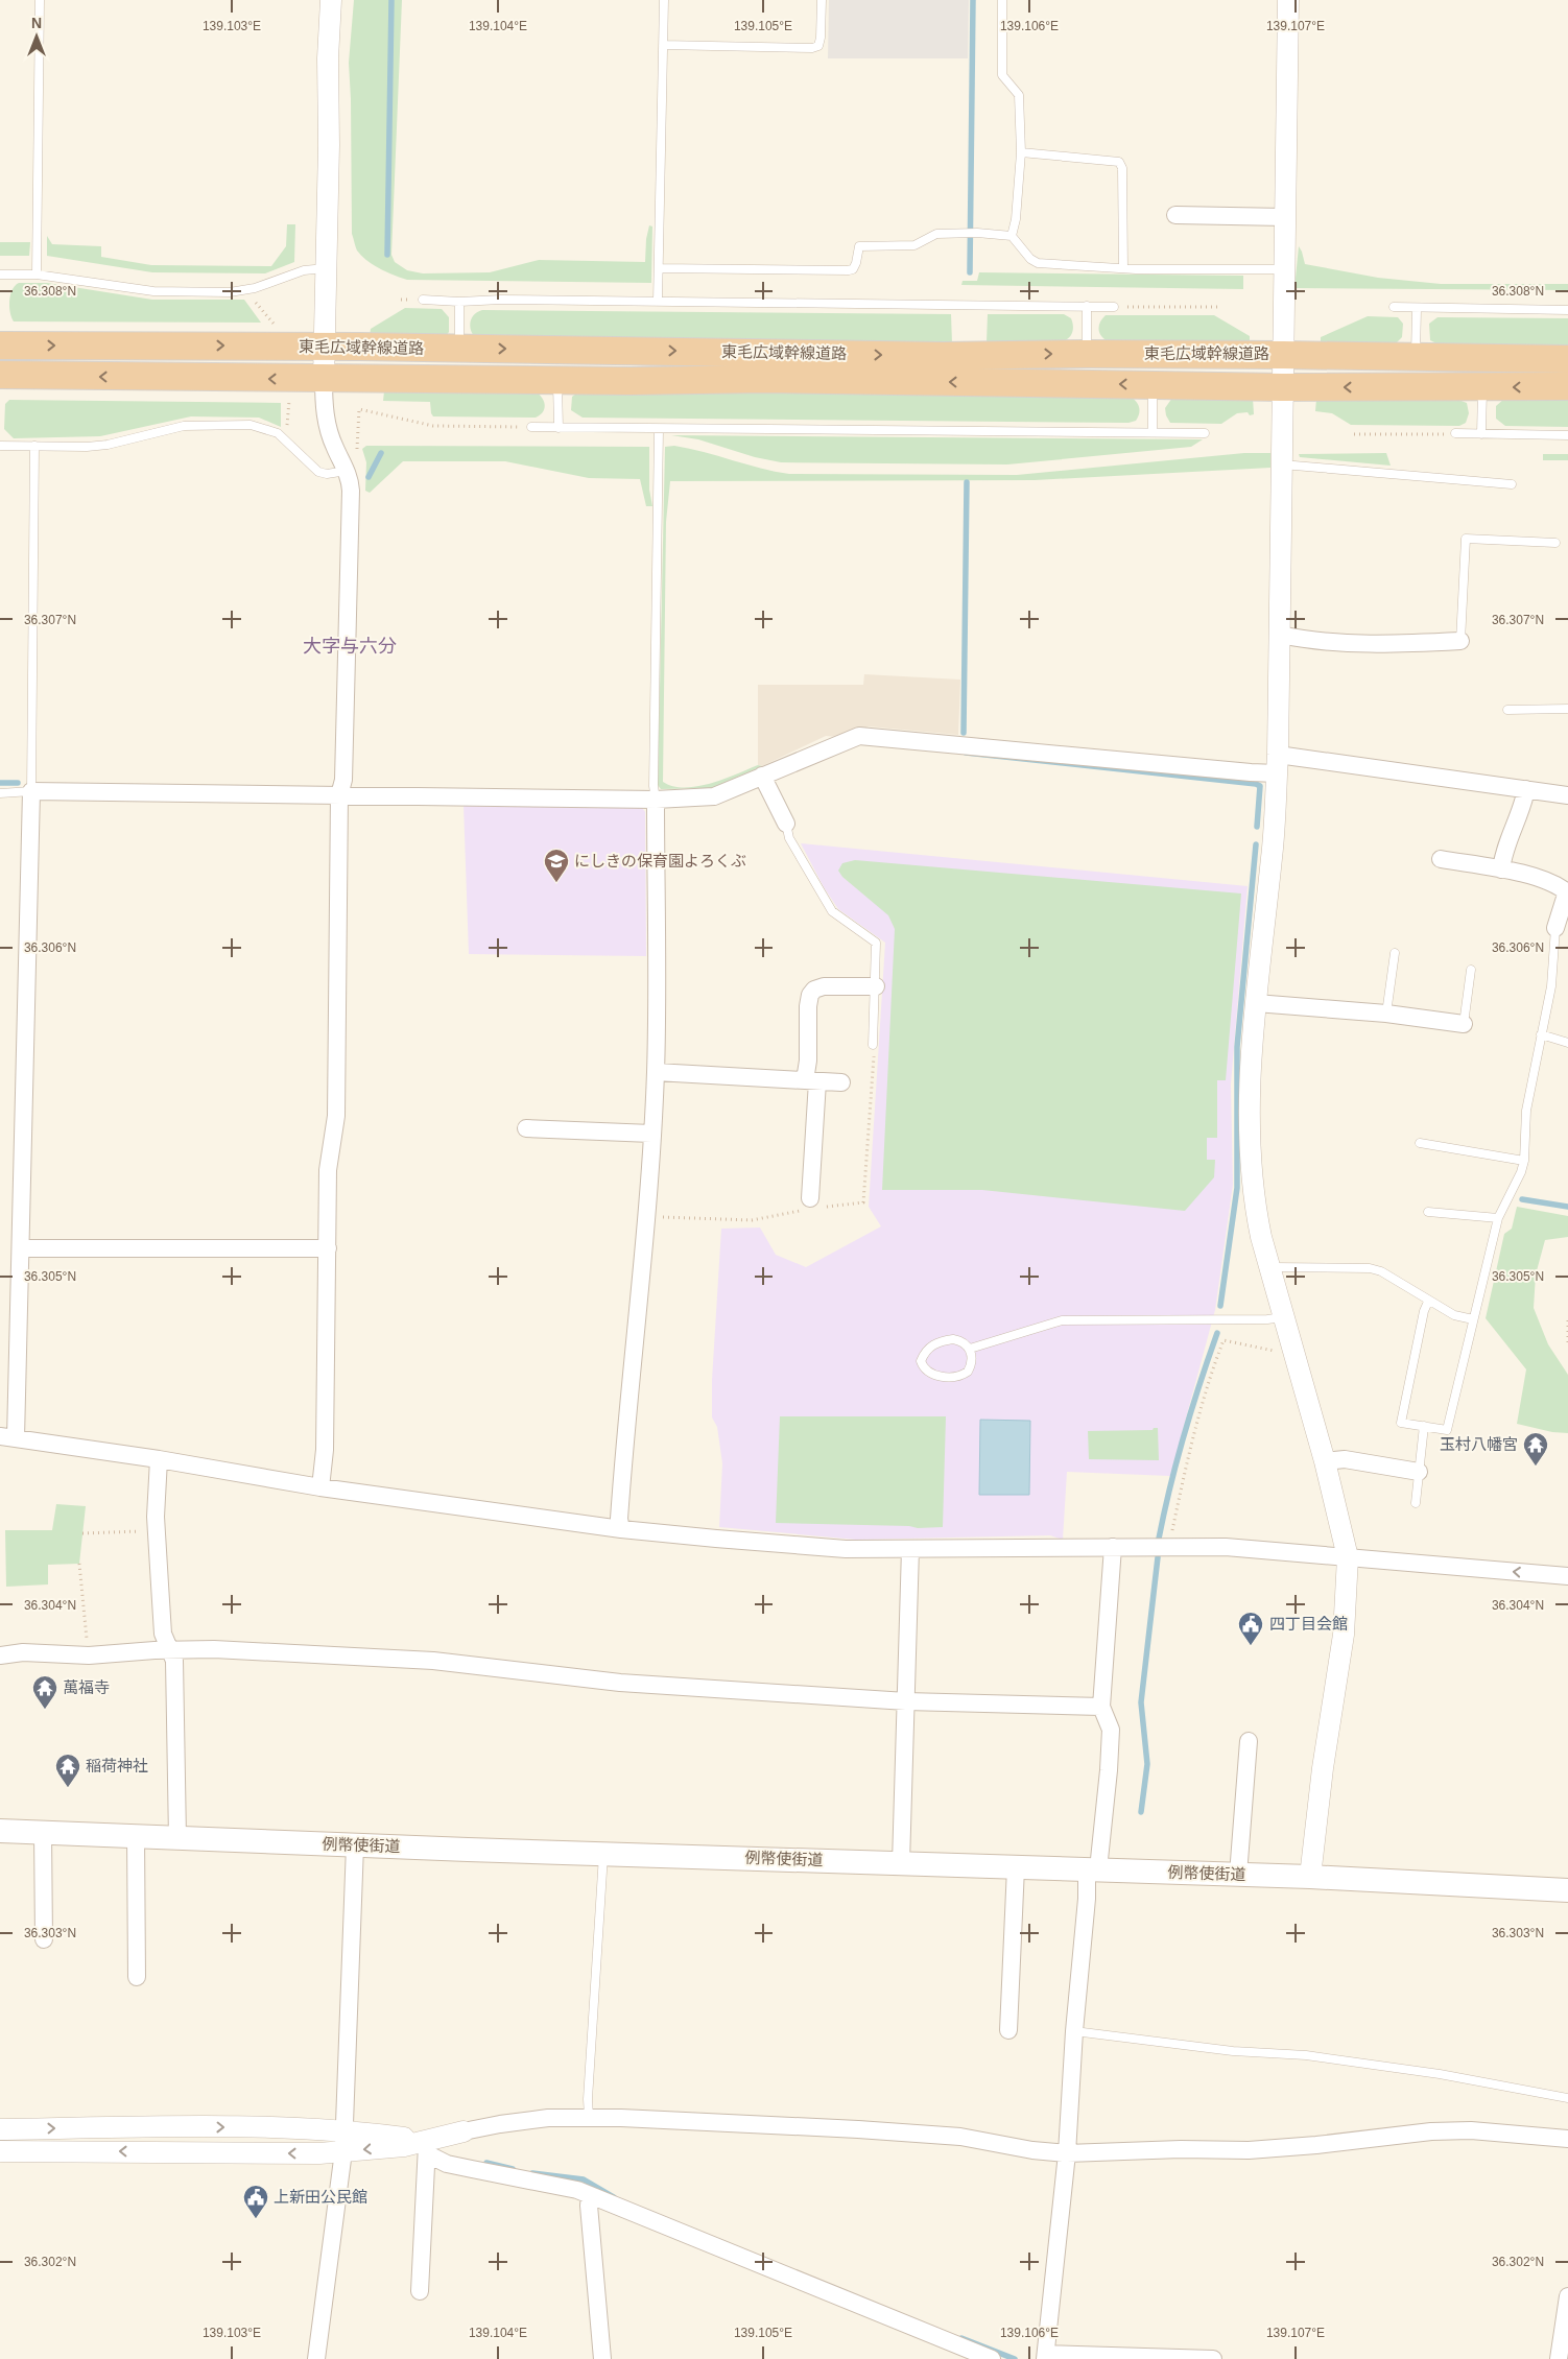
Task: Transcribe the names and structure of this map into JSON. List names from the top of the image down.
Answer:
{
  "streets": {
    "highway": ["東毛広域幹線道路"],
    "main road": ["例幣使街道"]
  },
  "districts": ["大字与六分"],
  "places": {
    "school or university": ["にしきの保育園よろくぶ"],
    "temple": ["玉村八幡宮", "萬福寺", "稲荷神社"],
    "public building": ["四丁目会館", "上新田公民館"]
  },
  "north": "top",
  "coordinates": [
    "139.103°E",
    "139.104°E",
    "139.105°E",
    "139.106°E",
    "139.107°E",
    "36.308°N",
    "36.307°N",
    "36.306°N",
    "36.305°N",
    "36.304°N",
    "36.303°N",
    "36.302°N"
  ]
}
